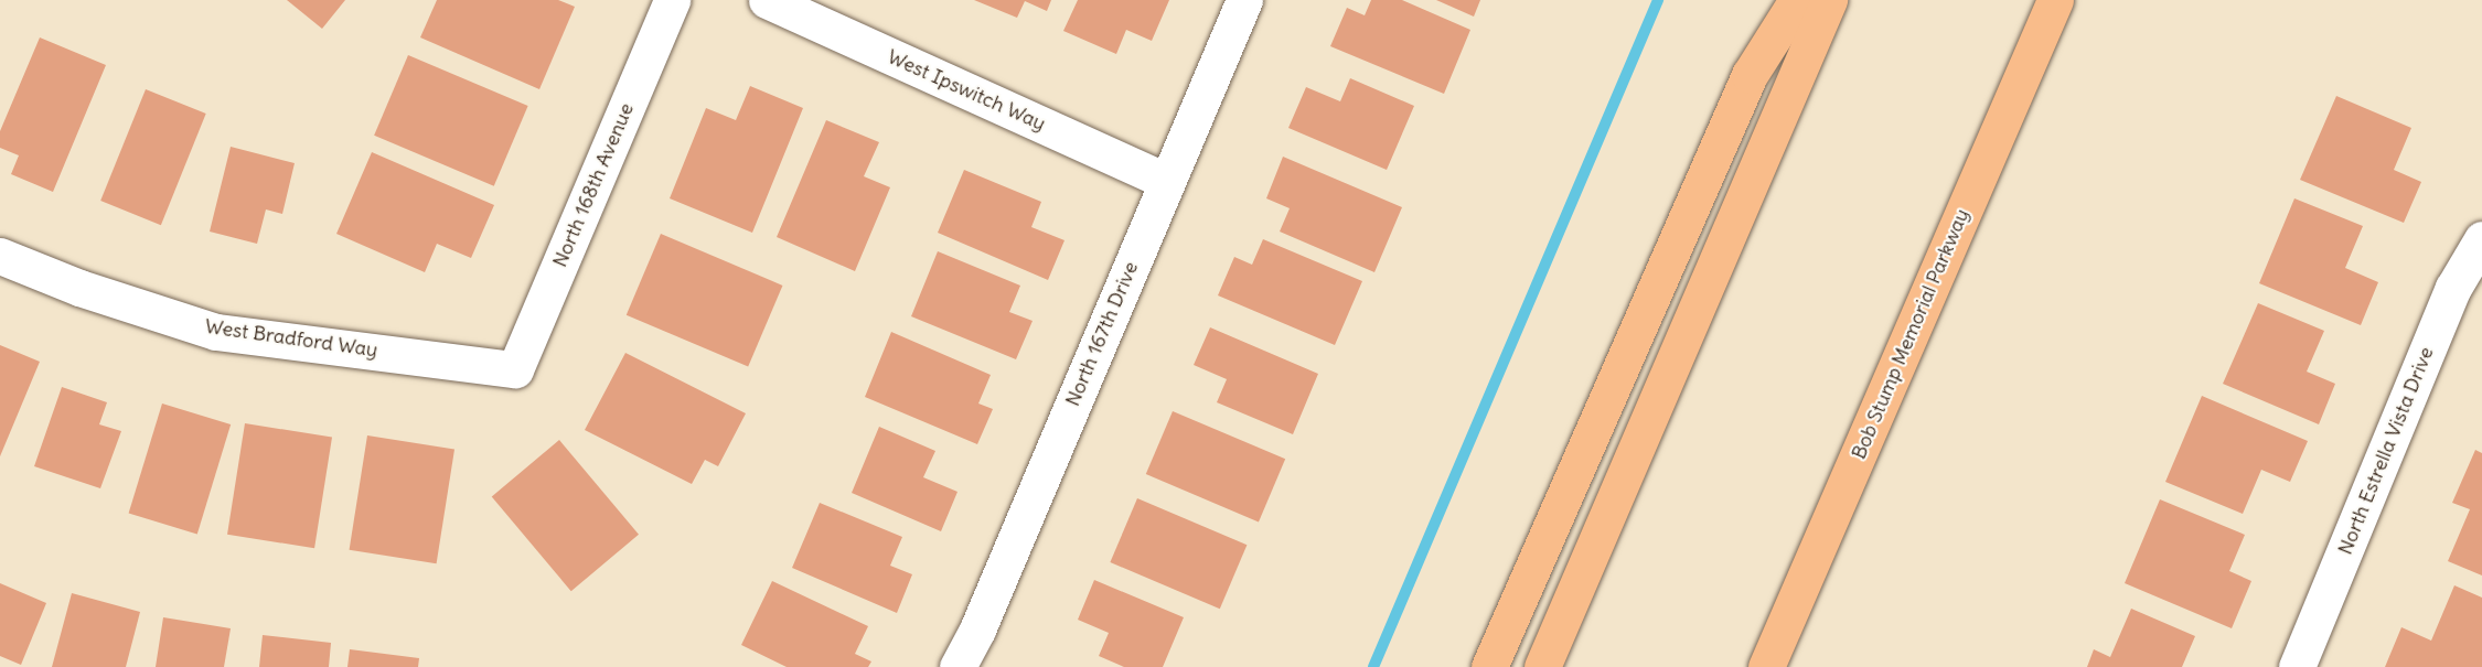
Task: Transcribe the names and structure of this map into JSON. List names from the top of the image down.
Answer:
{
  "streets": {
    "highway": ["Bob Stump Memorial Parkway"],
    "street": [
      "West Ipswitch Way",
      "North 168th Avenue",
      "North 167th Drive",
      "West Bradford Way",
      "North Estrella Vista Drive"
    ]
  },
  "crossings": [
    ["West Ipswitch Way", "North 167th Drive"],
    ["North 168th Avenue", "West Bradford Way"]
  ]
}
